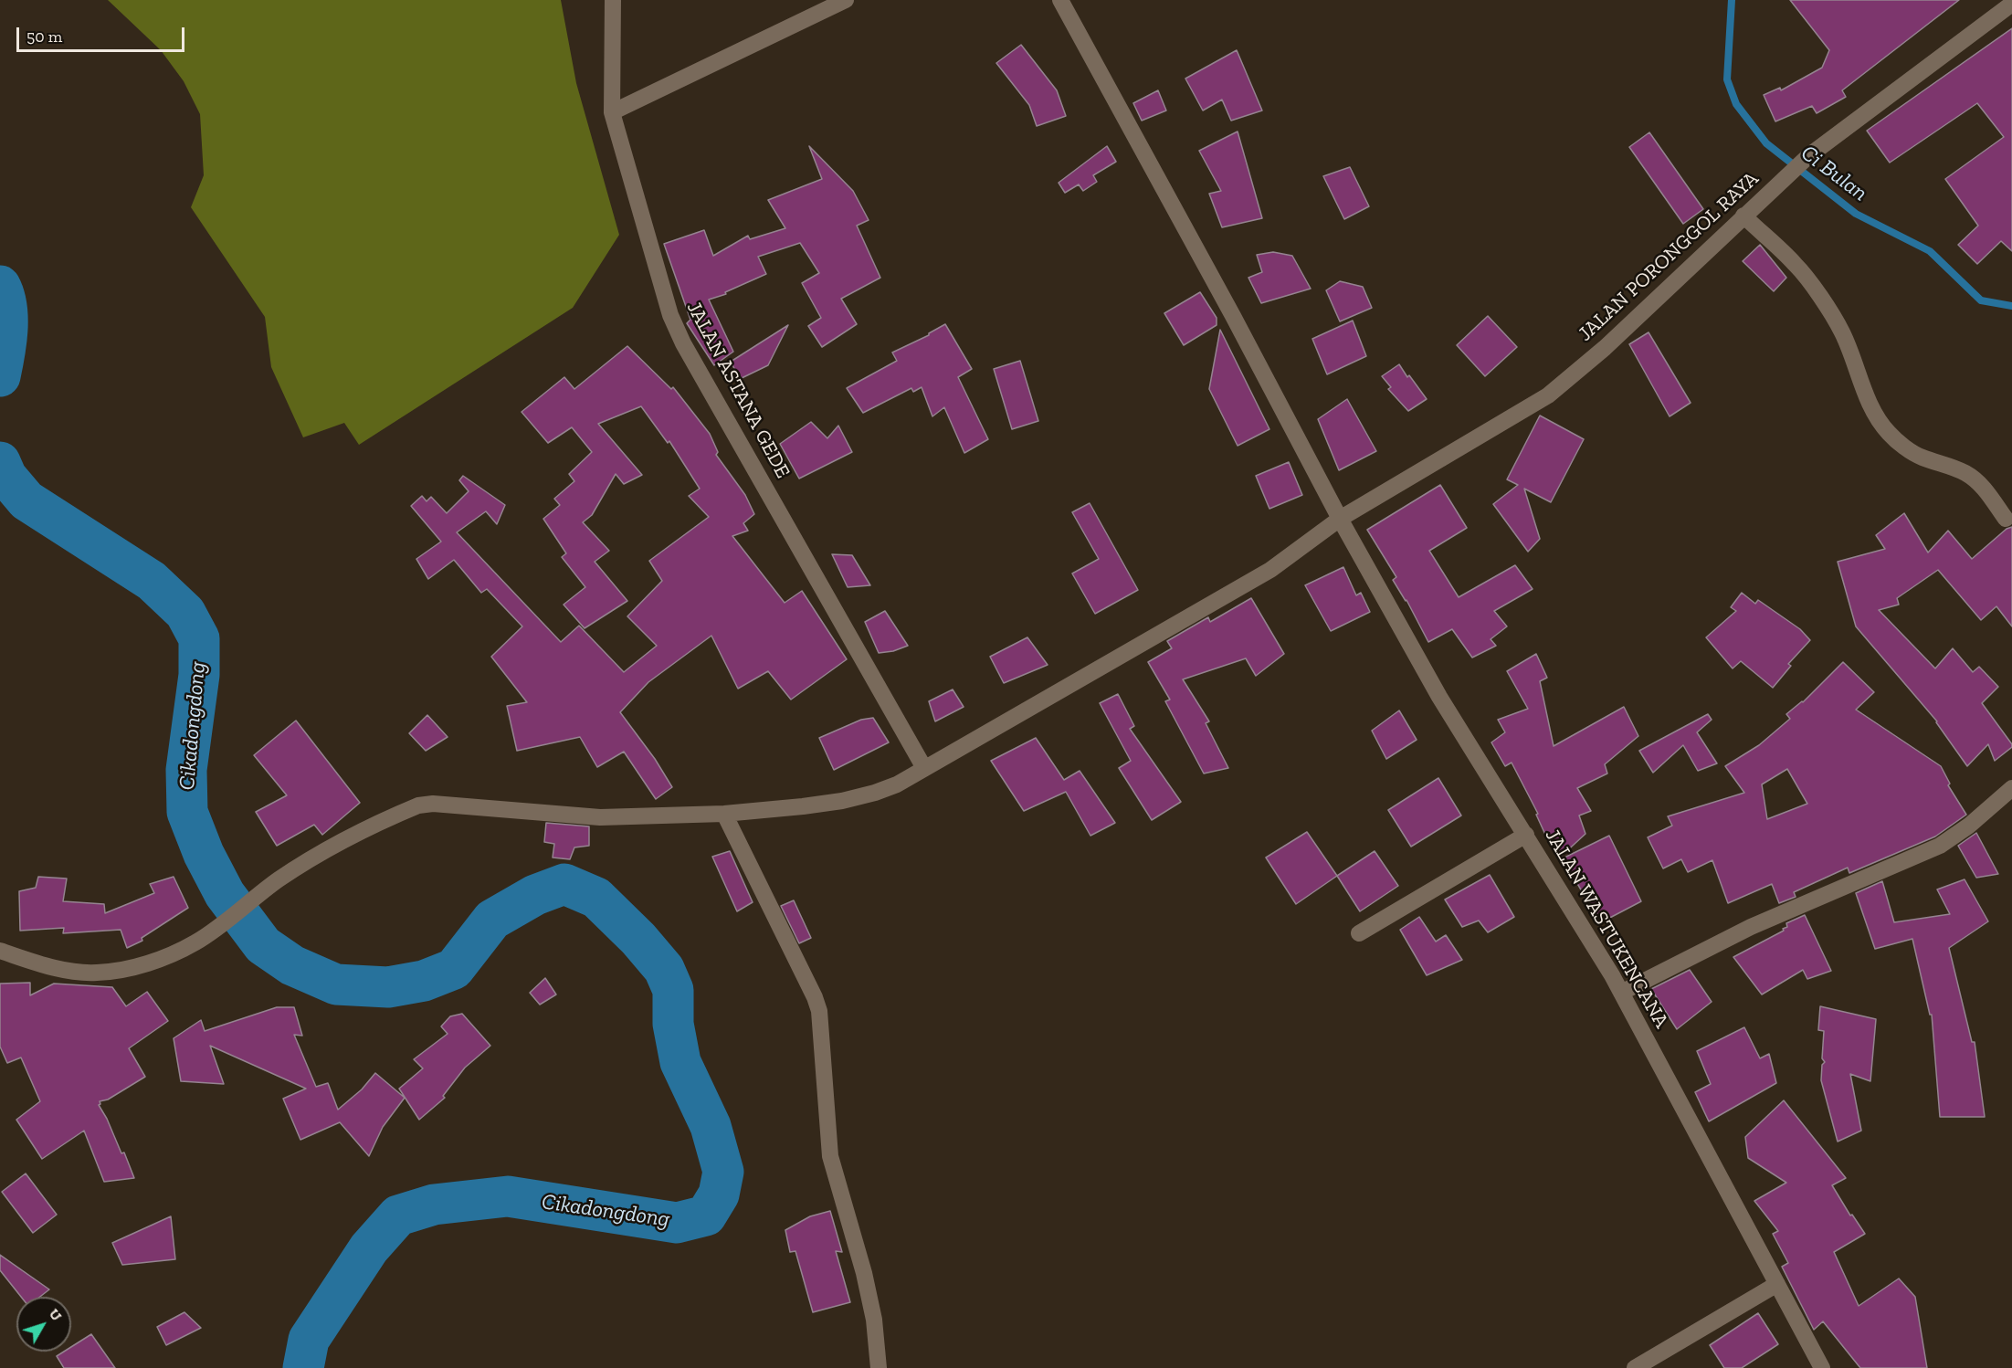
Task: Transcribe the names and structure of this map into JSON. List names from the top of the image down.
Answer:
{
  "streets": {
    "street": ["JALAN PORONGGOL RAYA", "JALAN ASTANA GEDE", "JALAN WASTUKENCANA"]
  },
  "crossings": [
    ["JALAN PORONGGOL RAYA", "JALAN ASTANA GEDE"],
    ["JALAN PORONGGOL RAYA", "JALAN WASTUKENCANA"]
  ],
  "water": ["Ci Bulan", "Cikadongdong"],
  "scale_bar": "50 m",
  "north": "top right"
}
